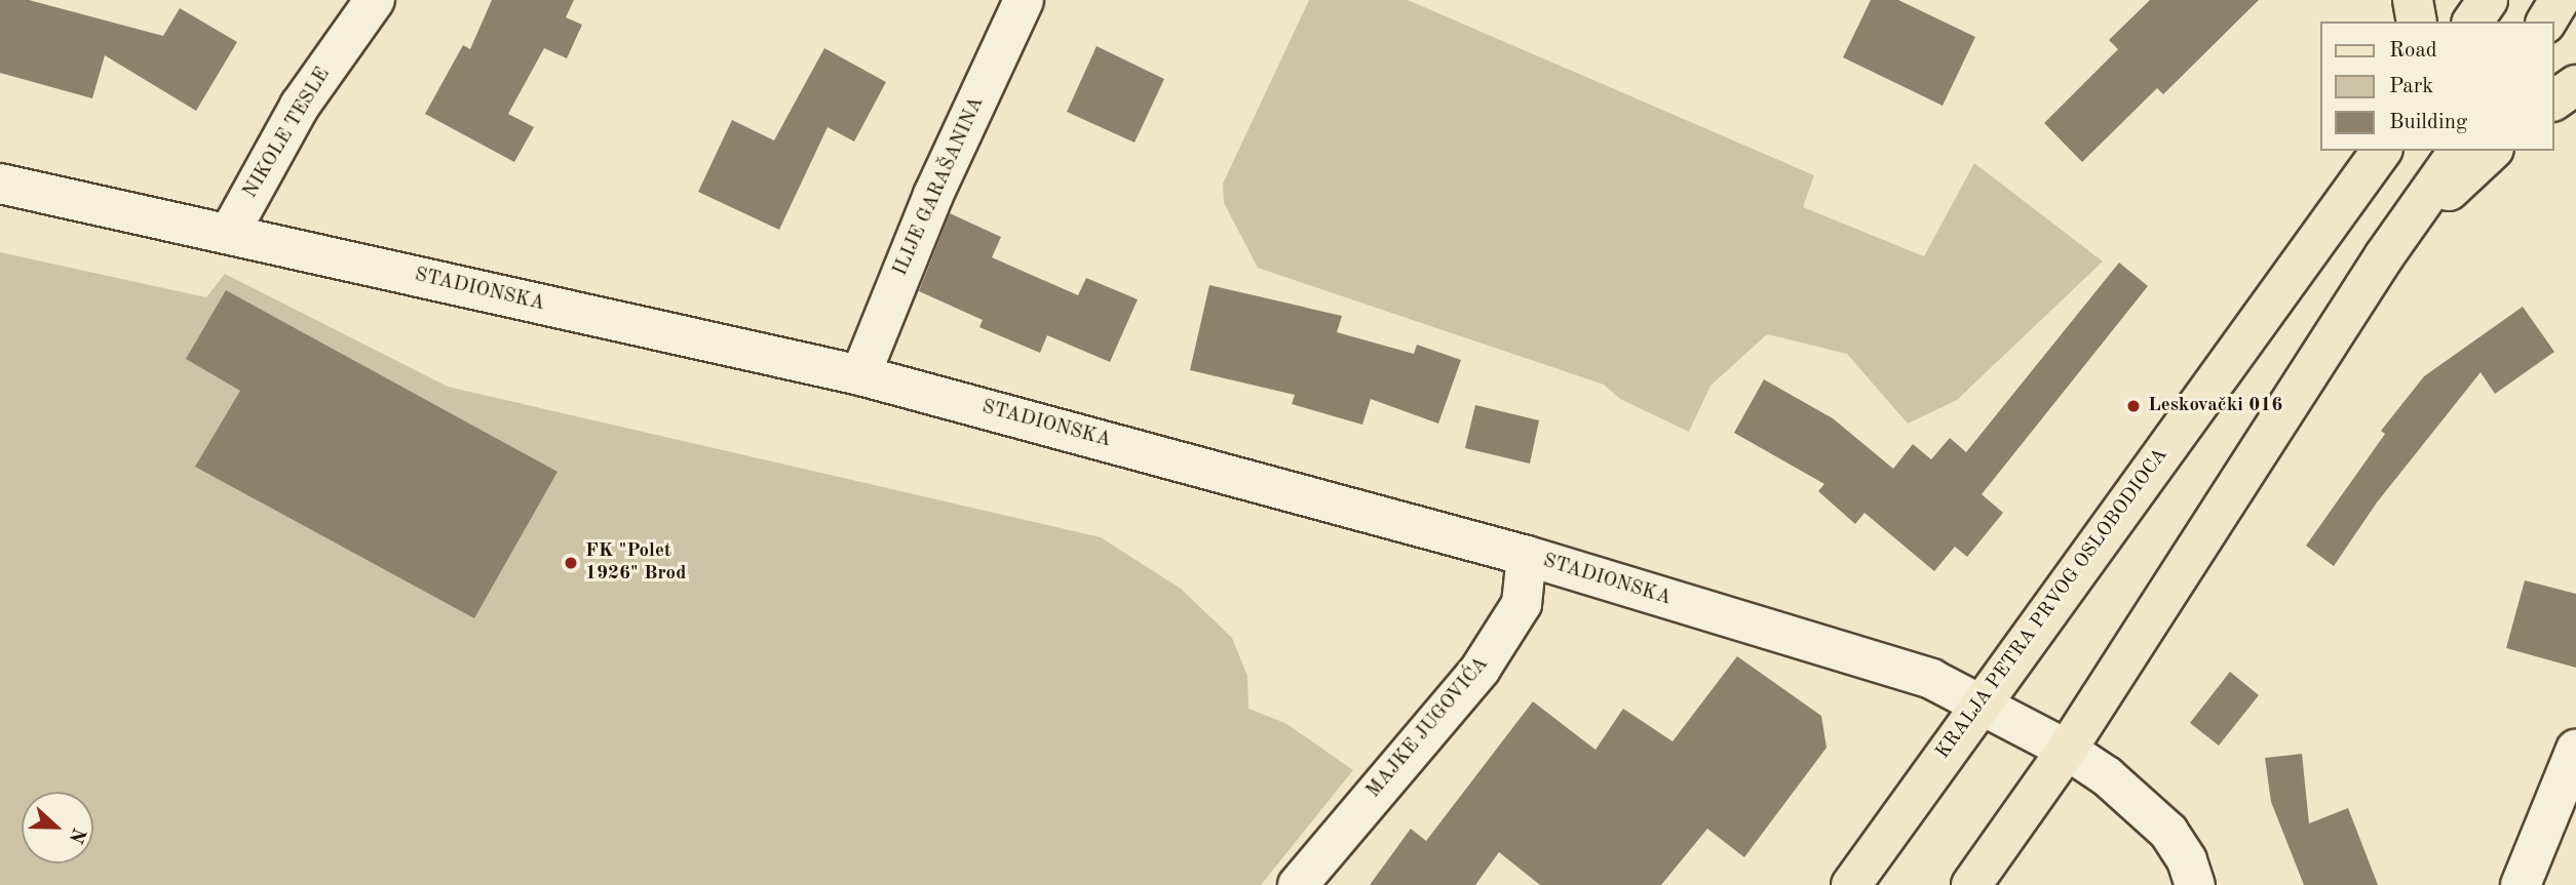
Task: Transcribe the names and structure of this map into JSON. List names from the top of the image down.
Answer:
{
  "streets": {
    "main road": ["KRALJA PETRA PRVOG OSLOBODIOCA"],
    "street": [
      "NIKOLE TESLE",
      "ILIJE GARAŠANINA",
      "STADIONSKA",
      "MAJKE JUGOVIĆA"
    ]
  },
  "crossings": [
    ["NIKOLE TESLE", "STADIONSKA"],
    ["ILIJE GARAŠANINA", "STADIONSKA"],
    ["STADIONSKA", "KRALJA PETRA PRVOG OSLOBODIOCA"],
    ["STADIONSKA", "MAJKE JUGOVIĆA"]
  ],
  "places": ["Leskovački 016", "FK \"Polet 1926\" Brod"],
  "legend": ["Road", "Park", "Building"],
  "north": "right"
}
